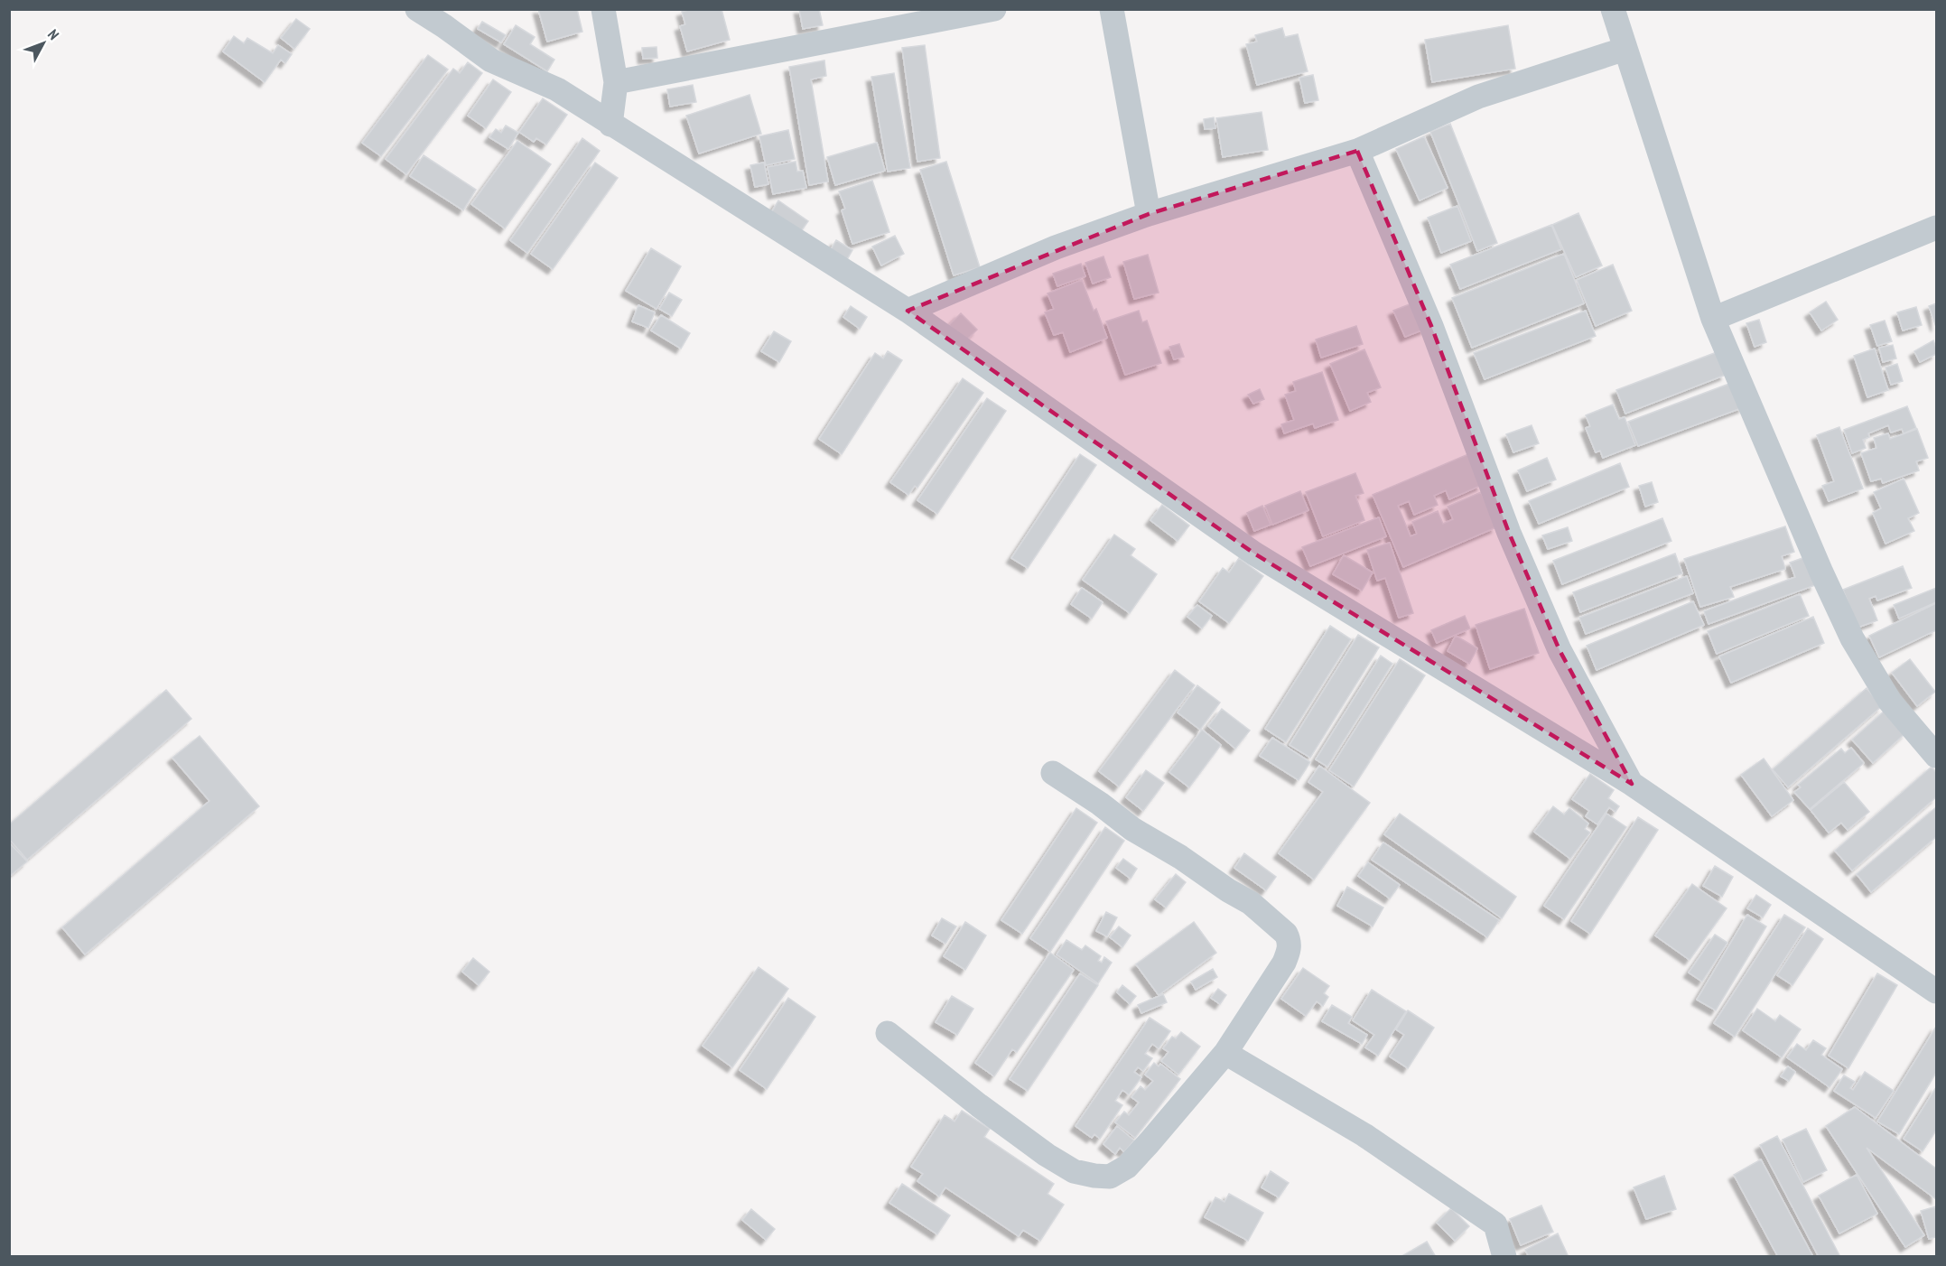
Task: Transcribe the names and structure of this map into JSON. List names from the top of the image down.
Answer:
{
  "north": "top right"
}
